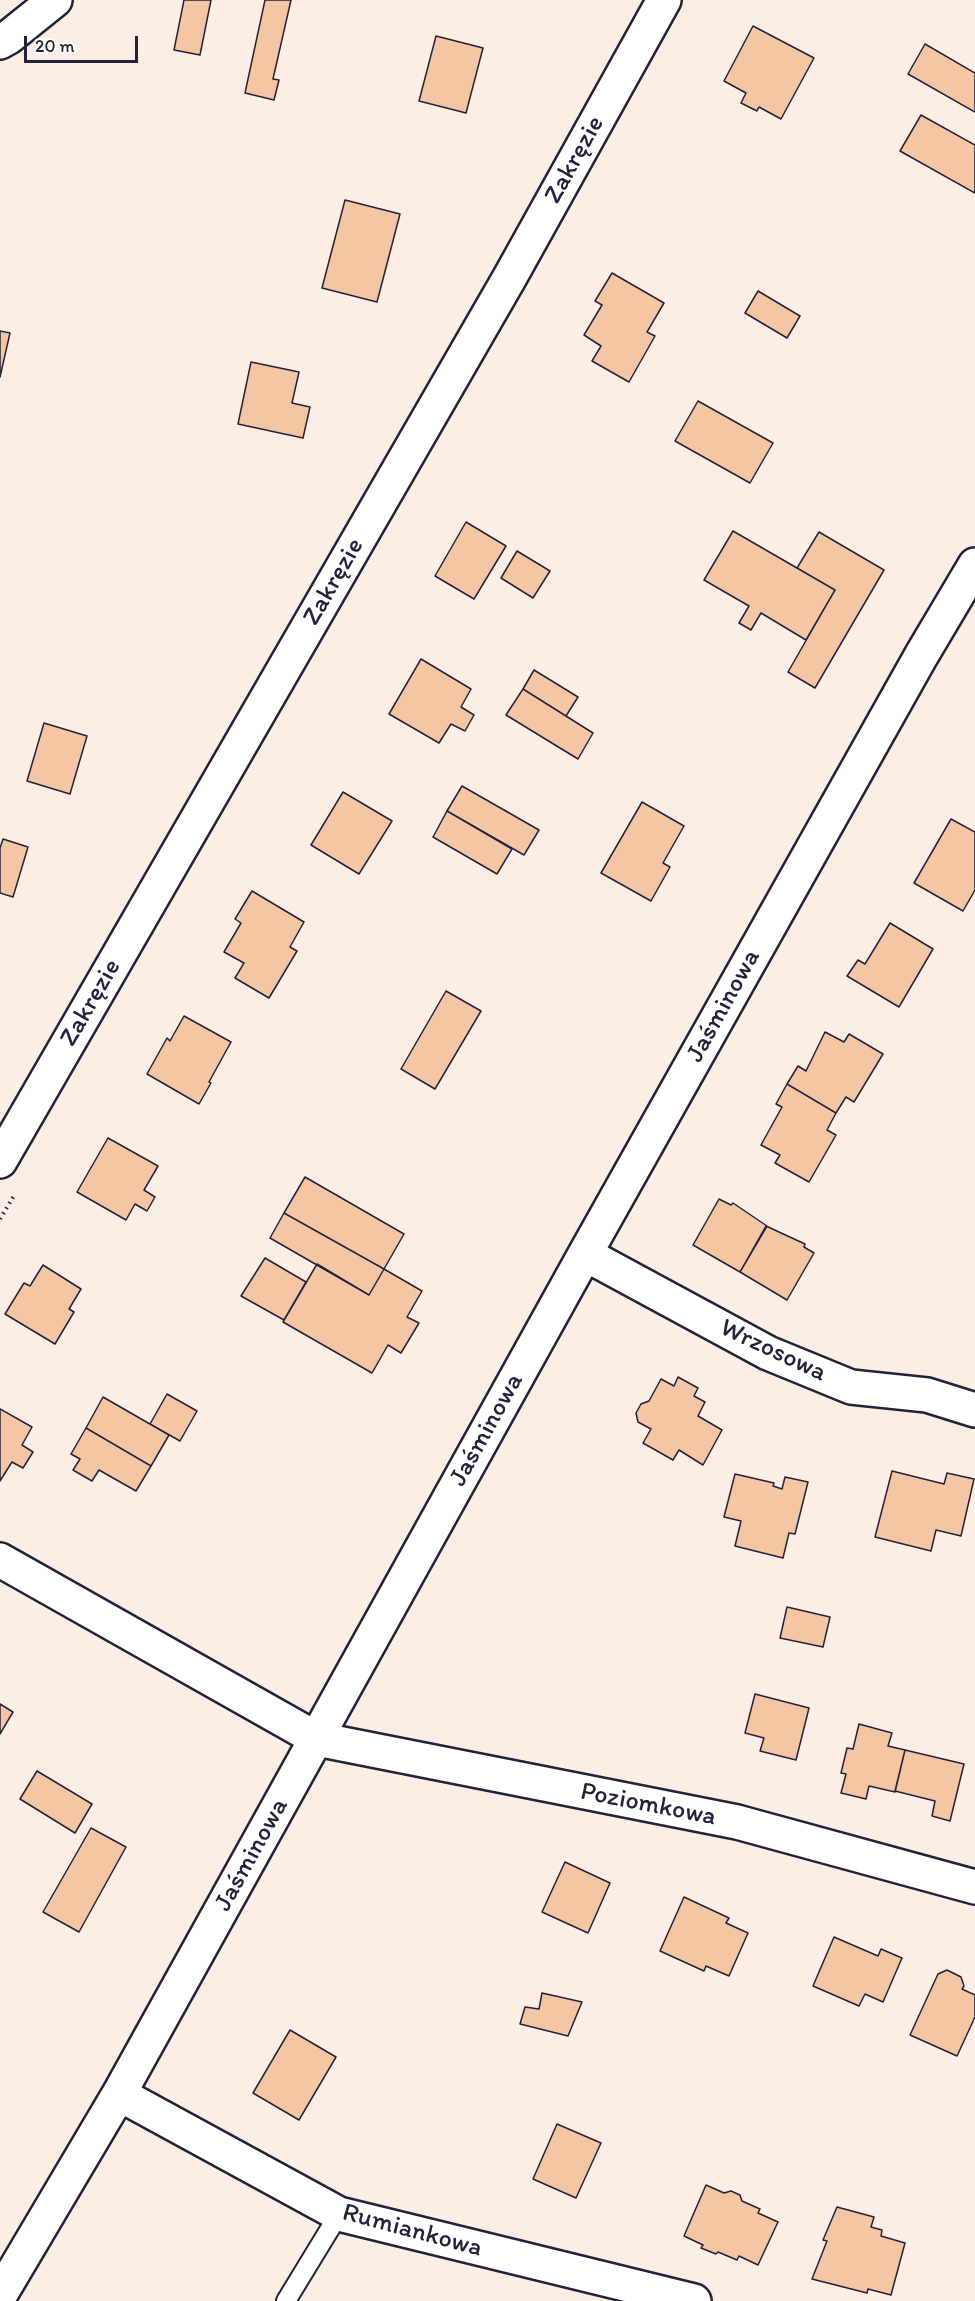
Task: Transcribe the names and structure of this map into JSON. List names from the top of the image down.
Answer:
{
  "streets": {
    "street": [
      "Zakręzie",
      "Jaśminowa",
      "Wrzosowa",
      "Poziomkowa",
      "Rumiankowa"
    ]
  },
  "crossings": [
    ["Jaśminowa", "Wrzosowa"],
    ["Jaśminowa", "Poziomkowa"],
    ["Jaśminowa", "Rumiankowa"]
  ],
  "scale_bar": "20 m"
}
